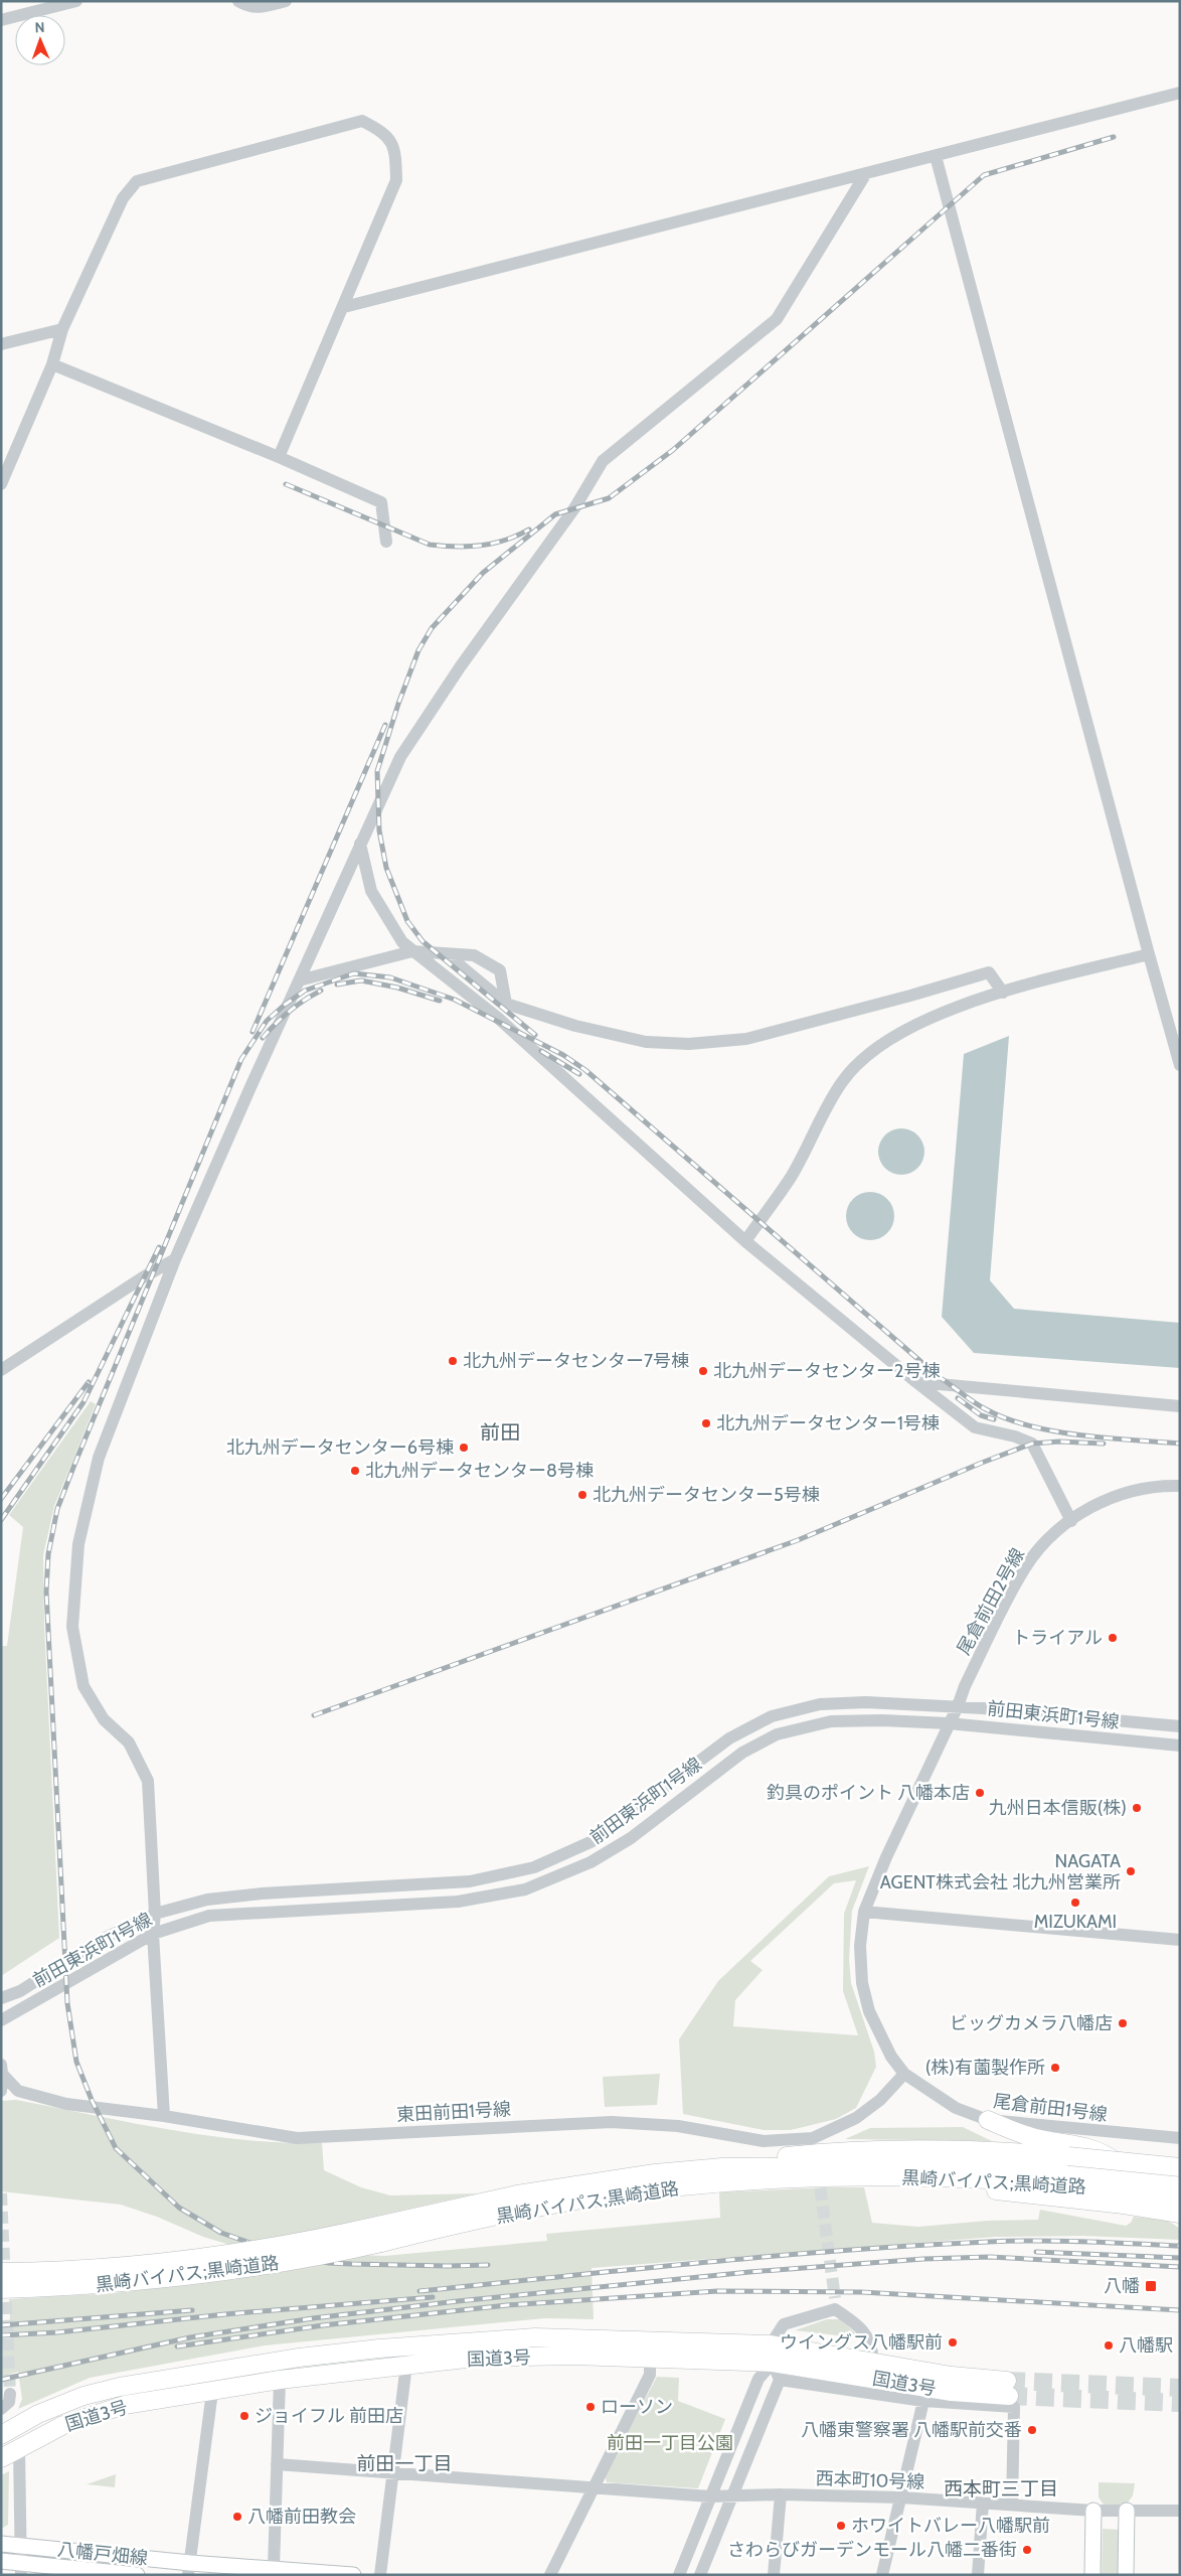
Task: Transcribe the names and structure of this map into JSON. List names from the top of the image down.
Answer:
{
  "streets": {
    "highway": ["黒崎バイパス;黒崎道路", "国道3号"],
    "main road": ["八幡戸畑線"],
    "street": [
      "尾倉前田2号線",
      "前田東浜町1号線",
      "尾倉前田1号線",
      "東田前田1号線",
      "西本町10号線"
    ]
  },
  "crossings": [
    ["尾倉前田2号線", "前田東浜町1号線"],
    ["尾倉前田2号線", "尾倉前田1号線"],
    ["前田東浜町1号線", "尾倉前田1号線"],
    ["尾倉前田1号線", "東田前田1号線"]
  ],
  "districts": ["前田", "前田一丁目", "西本町三丁目"],
  "parks": ["前田一丁目公園"],
  "places": {
    "other": [
      "北九州データセンター7号棟",
      "北九州データセンター2号棟",
      "北九州データセンター1号棟",
      "北九州データセンター6号棟",
      "北九州データセンター8号棟",
      "北九州データセンター5号棟",
      "トライアル",
      "釣具のポイント 八幡本店",
      "九州日本信販(株)",
      "NAGATA AGENT株式会社 北九州営業所",
      "MIZUKAMI",
      "ビッグカメラ八幡店",
      "(株)有薗製作所",
      "ウイングス八幡駅前",
      "八幡駅",
      "ローソン",
      "ジョイフル 前田店",
      "八幡東警察署 八幡駅前交番",
      "八幡前田教会",
      "ホワイトバレー八幡駅前",
      "さわらびガーデンモール八幡二番街"
    ],
    "transit": ["八幡"]
  },
  "north": "top"
}
